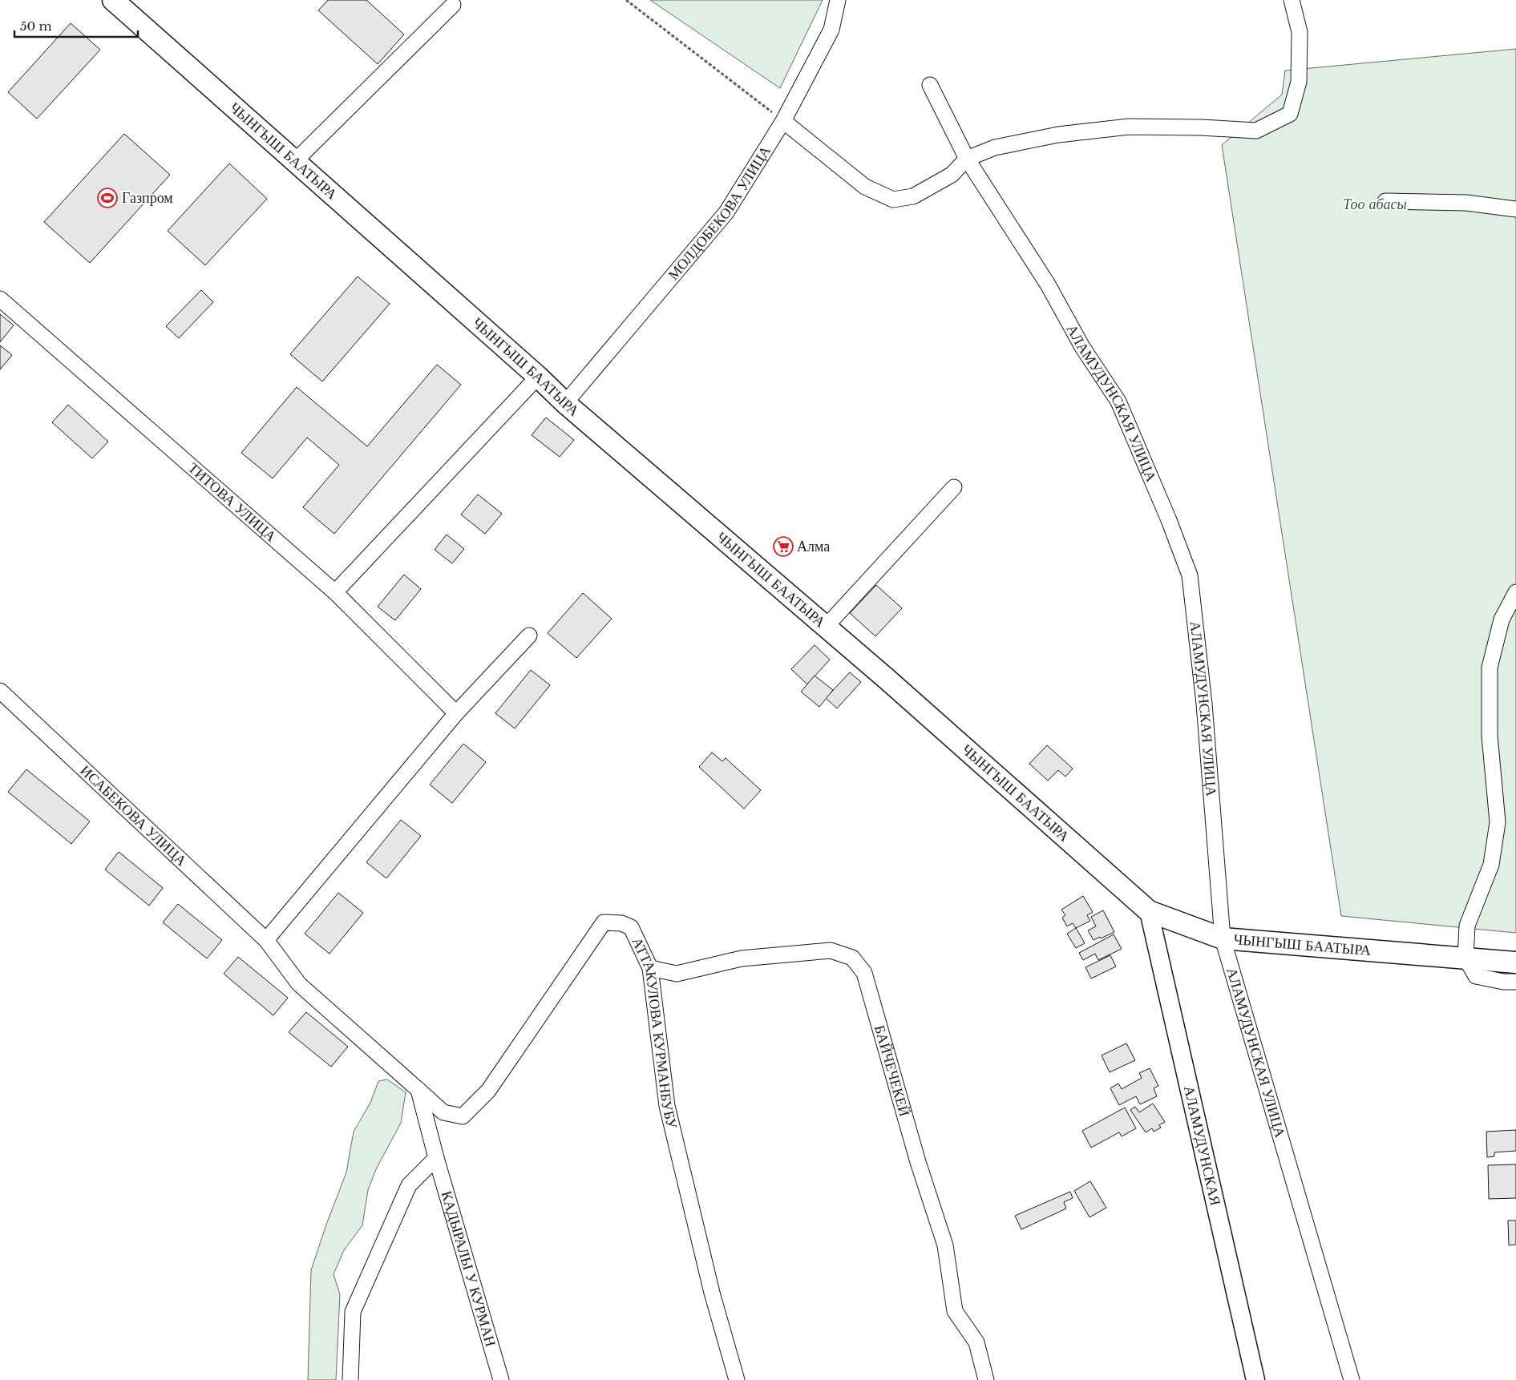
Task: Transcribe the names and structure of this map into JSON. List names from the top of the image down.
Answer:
{
  "streets": {
    "main road": ["ЧЫНГЫШ БААТЫРА"],
    "street": [
      "МОЛДОБЕКОВА УЛИЦА",
      "АЛАМУДУНСКАЯ УЛИЦА",
      "ТИТОВА УЛИЦА",
      "ИСАБЕКОВА УЛИЦА",
      "АТТАКУЛОВА КУРМАНБУБУ",
      "БАЙЧЕЧЕКЕЙ",
      "АЛАМУДУНСКАЯ",
      "КАДЫРАЛЫ У КУРМАН"
    ]
  },
  "crossings": [
    ["ЧЫНГЫШ БААТЫРА", "МОЛДОБЕКОВА УЛИЦА"],
    ["ЧЫНГЫШ БААТЫРА", "АЛАМУДУНСКАЯ УЛИЦА"],
    ["ЧЫНГЫШ БААТЫРА", "АЛАМУДУНСКАЯ"],
    ["ИСАБЕКОВА УЛИЦА", "АТТАКУЛОВА КУРМАНБУБУ"],
    ["ИСАБЕКОВА УЛИЦА", "КАДЫРАЛЫ У КУРМАН"],
    ["АТТАКУЛОВА КУРМАНБУБУ", "БАЙЧЕЧЕКЕЙ"],
    ["АТТАКУЛОВА КУРМАНБУБУ", "КАДЫРАЛЫ У КУРМАН"]
  ],
  "parks": ["Тоо абасы"],
  "places": {
    "sports": ["Газпром"],
    "supermarket": ["Алма"]
  },
  "scale_bar": "50 m"
}
